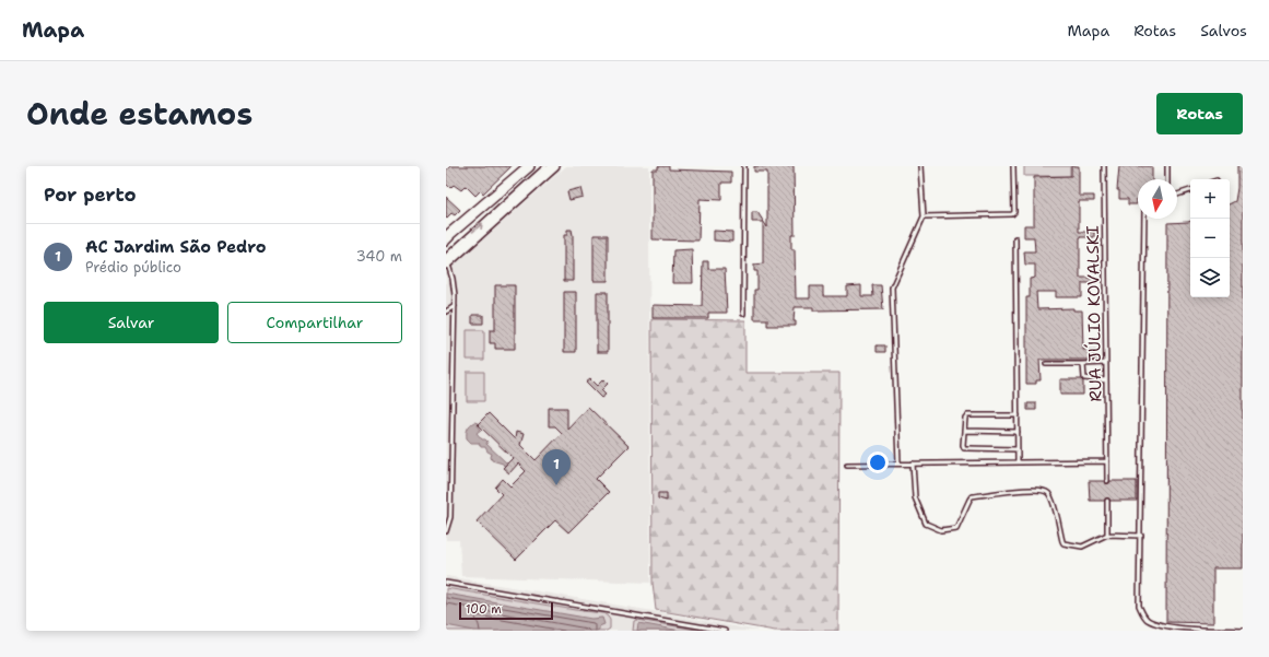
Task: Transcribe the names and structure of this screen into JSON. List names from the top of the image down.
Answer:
{
  "streets": {
    "lane": ["RUA JÚLIO KOVALSKI"]
  },
  "scale_bar": "100 m",
  "north": "bottom",
  "page": {
    "header": "Mapa",
    "nav": ["Mapa", "Rotas", "Salvos"],
    "title": "Onde estamos",
    "buttons": [
      "Rotas",
      ["Salvar", "Compartilhar"]
    ],
    "heading": "Por perto",
    "map_buttons": ["+", "−"],
    "list": [
      {
        "mark": "1",
        "name": "AC Jardim São Pedro",
        "note": "Prédio público",
        "value": "340 m"
      }
    ],
    "pins": "1",
    "scale": "100 m"
  }
}
